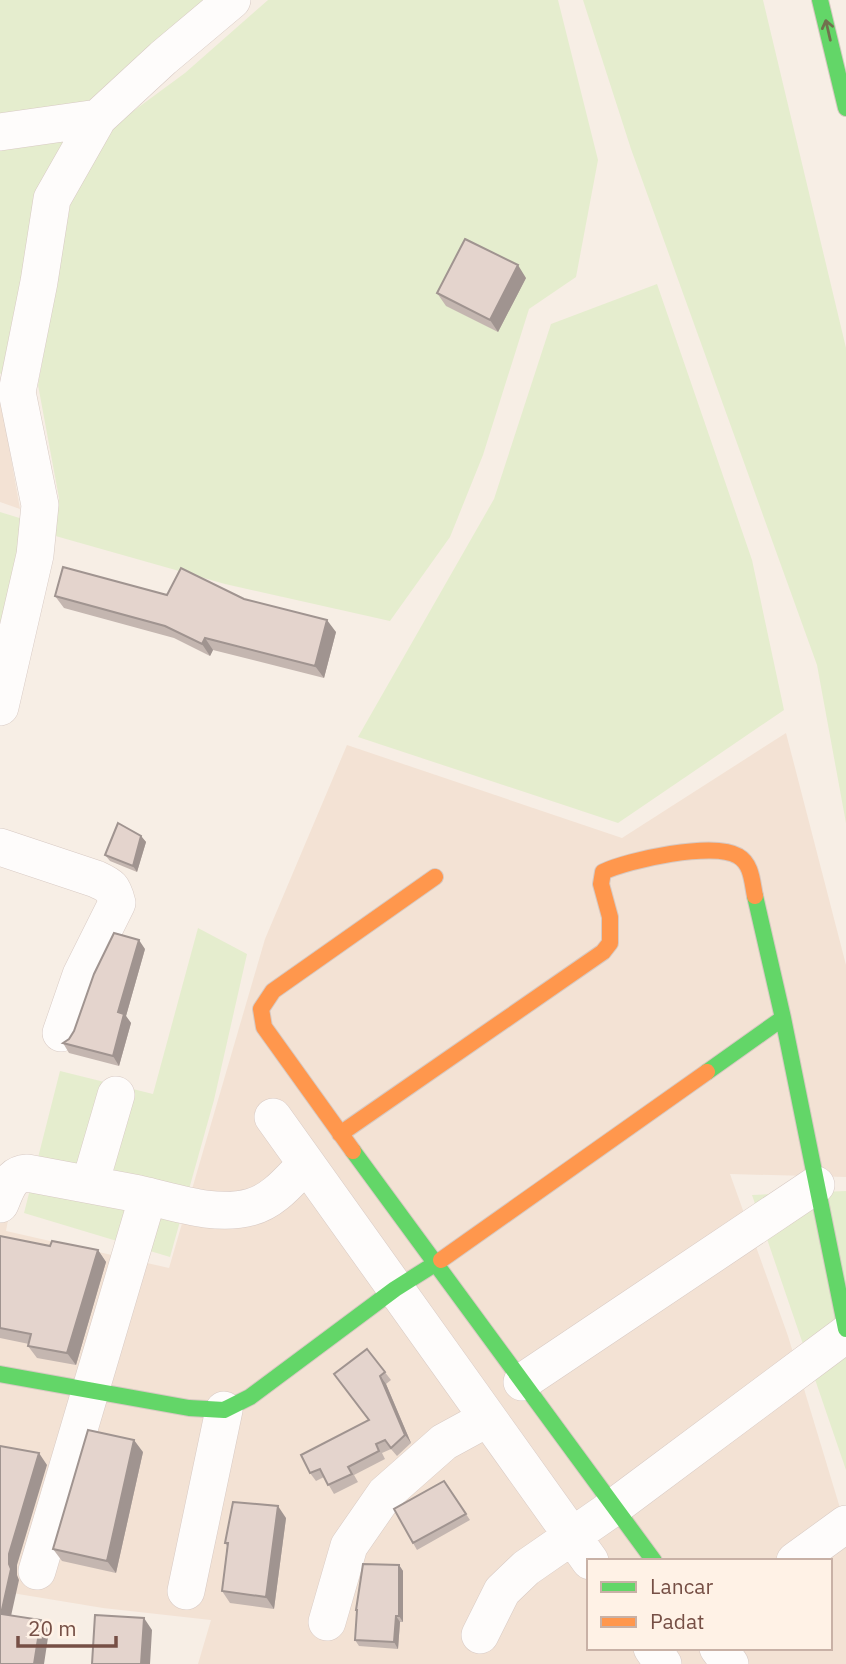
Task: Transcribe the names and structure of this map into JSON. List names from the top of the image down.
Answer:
{
  "legend": ["Lancar", "Padat"],
  "scale_bar": "20 m"
}
